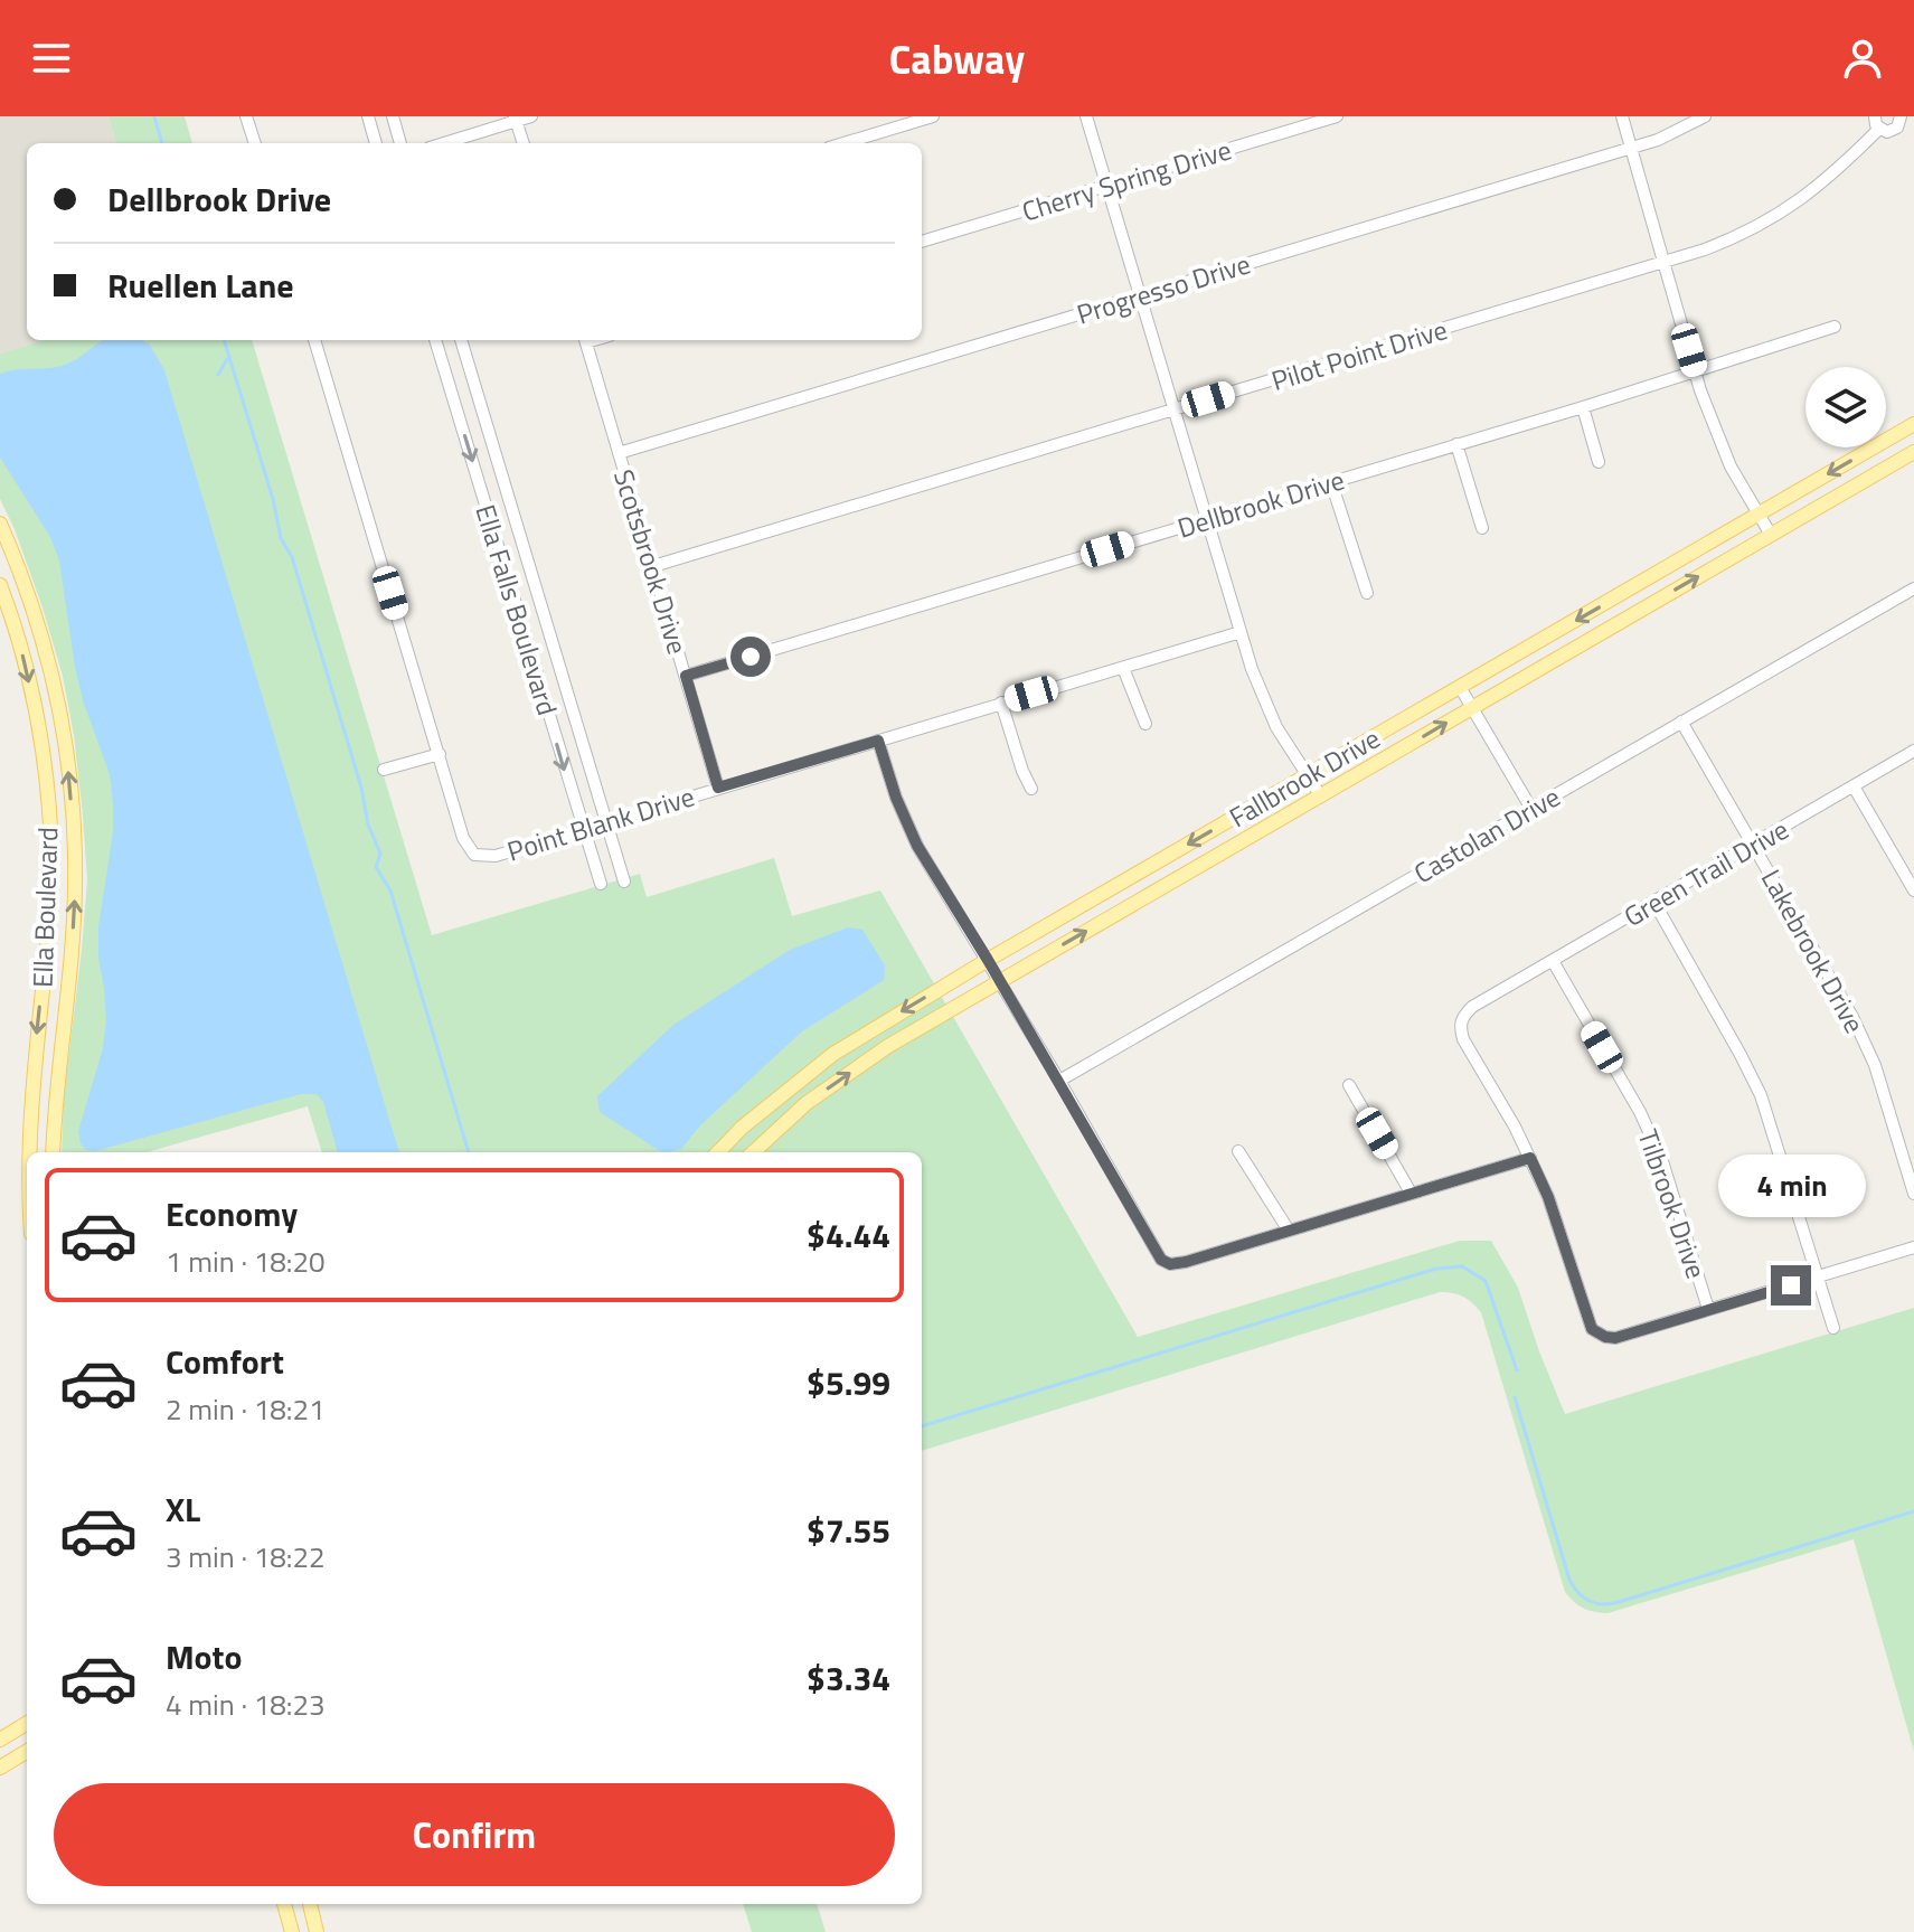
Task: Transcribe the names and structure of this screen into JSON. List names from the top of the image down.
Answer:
{
  "streets": {
    "main road": ["Fallbrook Drive", "Ella Boulevard"],
    "street": [
      "Cherry Spring Drive",
      "Progresso Drive",
      "Pilot Point Drive",
      "Dellbrook Drive",
      "Scotsbrook Drive",
      "Ella Falls Boulevard",
      "Point Blank Drive",
      "Castolan Drive",
      "Green Trail Drive",
      "Lakebrook Drive",
      "Tilbrook Drive"
    ]
  },
  "crossings": [
    ["Progresso Drive", "Scotsbrook Drive"],
    ["Pilot Point Drive", "Scotsbrook Drive"],
    ["Dellbrook Drive", "Scotsbrook Drive"],
    ["Scotsbrook Drive", "Point Blank Drive"],
    ["Ella Falls Boulevard", "Point Blank Drive"],
    ["Castolan Drive", "Lakebrook Drive"],
    ["Green Trail Drive", "Lakebrook Drive"],
    ["Green Trail Drive", "Tilbrook Drive"]
  ],
  "page": {
    "header": "Cabway",
    "banner": ["Dellbrook Drive", "Ruellen Lane"],
    "bubble": "4 min",
    "list": [
      {
        "name": "Economy",
        "note": "1 min · 18:20",
        "value": "$4.44"
      },
      {
        "name": "Comfort",
        "note": "2 min · 18:21",
        "value": "$5.99"
      },
      {
        "name": "XL",
        "note": "3 min · 18:22",
        "value": "$7.55"
      },
      {
        "name": "Moto",
        "note": "4 min · 18:23",
        "value": "$3.34"
      }
    ],
    "buttons": "Confirm"
  }
}
